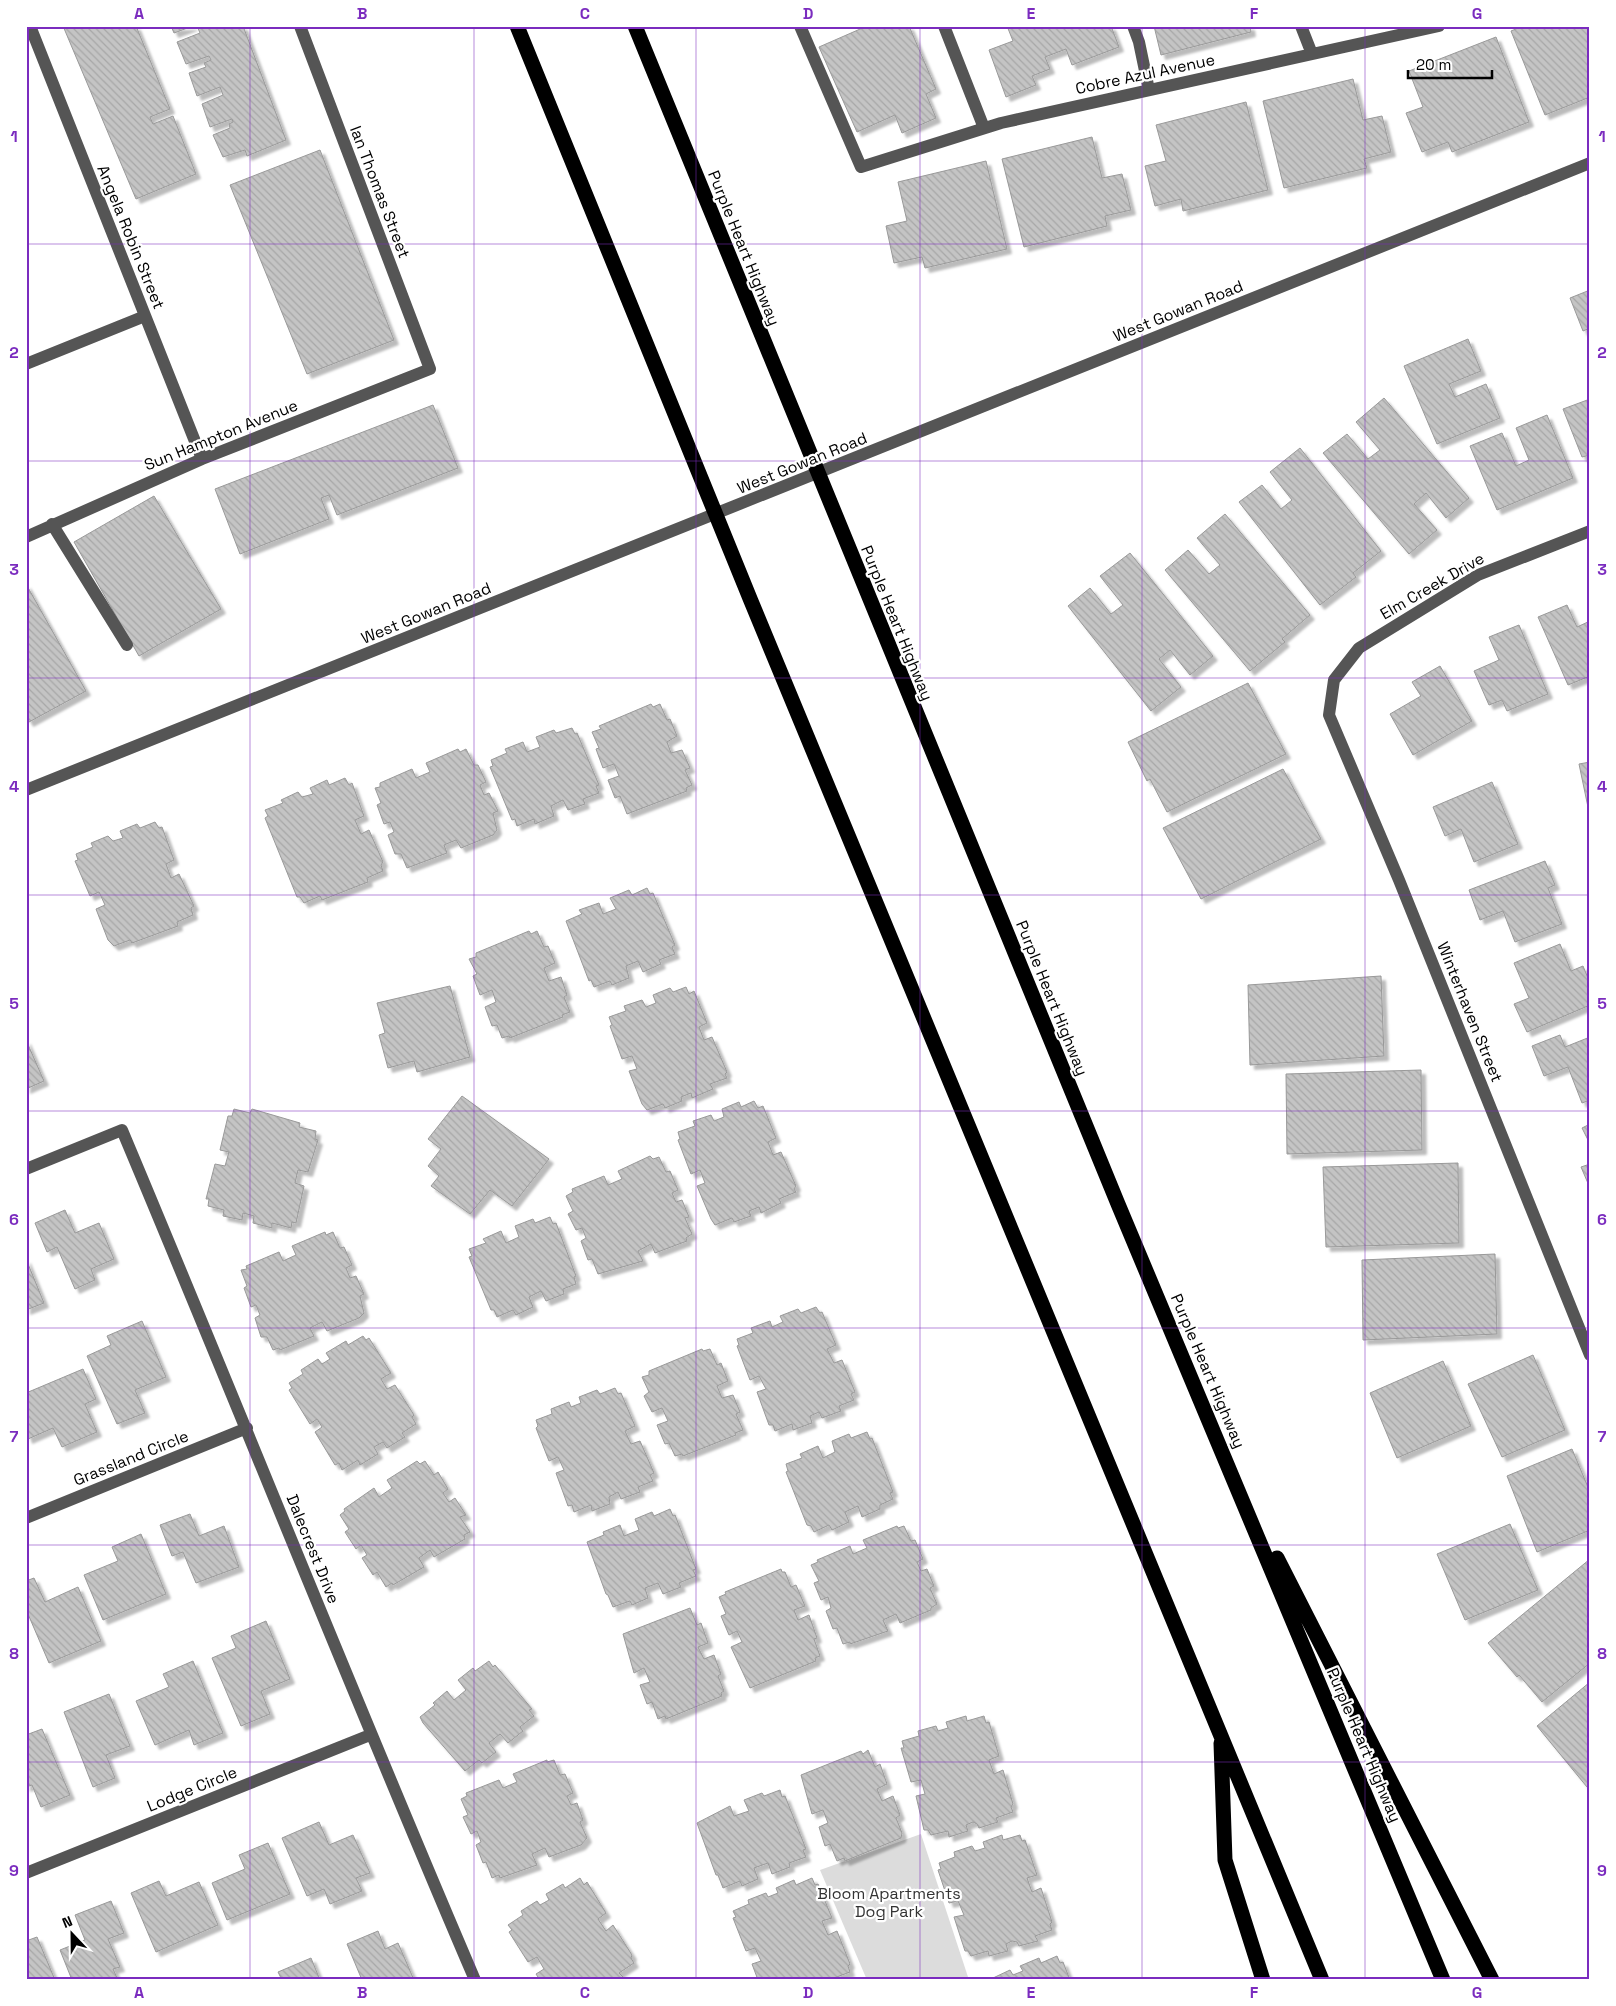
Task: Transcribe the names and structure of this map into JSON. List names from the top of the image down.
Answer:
{
  "streets": {
    "highway": ["Purple Heart Highway"],
    "street": [
      "Cobre Azul Avenue",
      "Ian Thomas Street",
      "Angela Robin Street",
      "West Gowan Road",
      "Sun Hampton Avenue",
      "Elm Creek Drive",
      "Winterhaven Street",
      "Grassland Circle",
      "Dalecrest Drive",
      "Lodge Circle"
    ]
  },
  "crossings": [
    ["Ian Thomas Street", "Sun Hampton Avenue"],
    ["Angela Robin Street", "Sun Hampton Avenue"],
    ["Elm Creek Drive", "Winterhaven Street"],
    ["Grassland Circle", "Dalecrest Drive"],
    ["Dalecrest Drive", "Lodge Circle"]
  ],
  "parks": ["Bloom Apartments Dog Park"],
  "scale_bar": "20 m",
  "north": "top",
  "grid": {
    "columns": [
      "A",
      "B",
      "C",
      "D",
      "E",
      "F",
      "G"
    ],
    "rows": [
      "1",
      "2",
      "3",
      "4",
      "5",
      "6",
      "7",
      "8",
      "9"
    ]
  }
}
